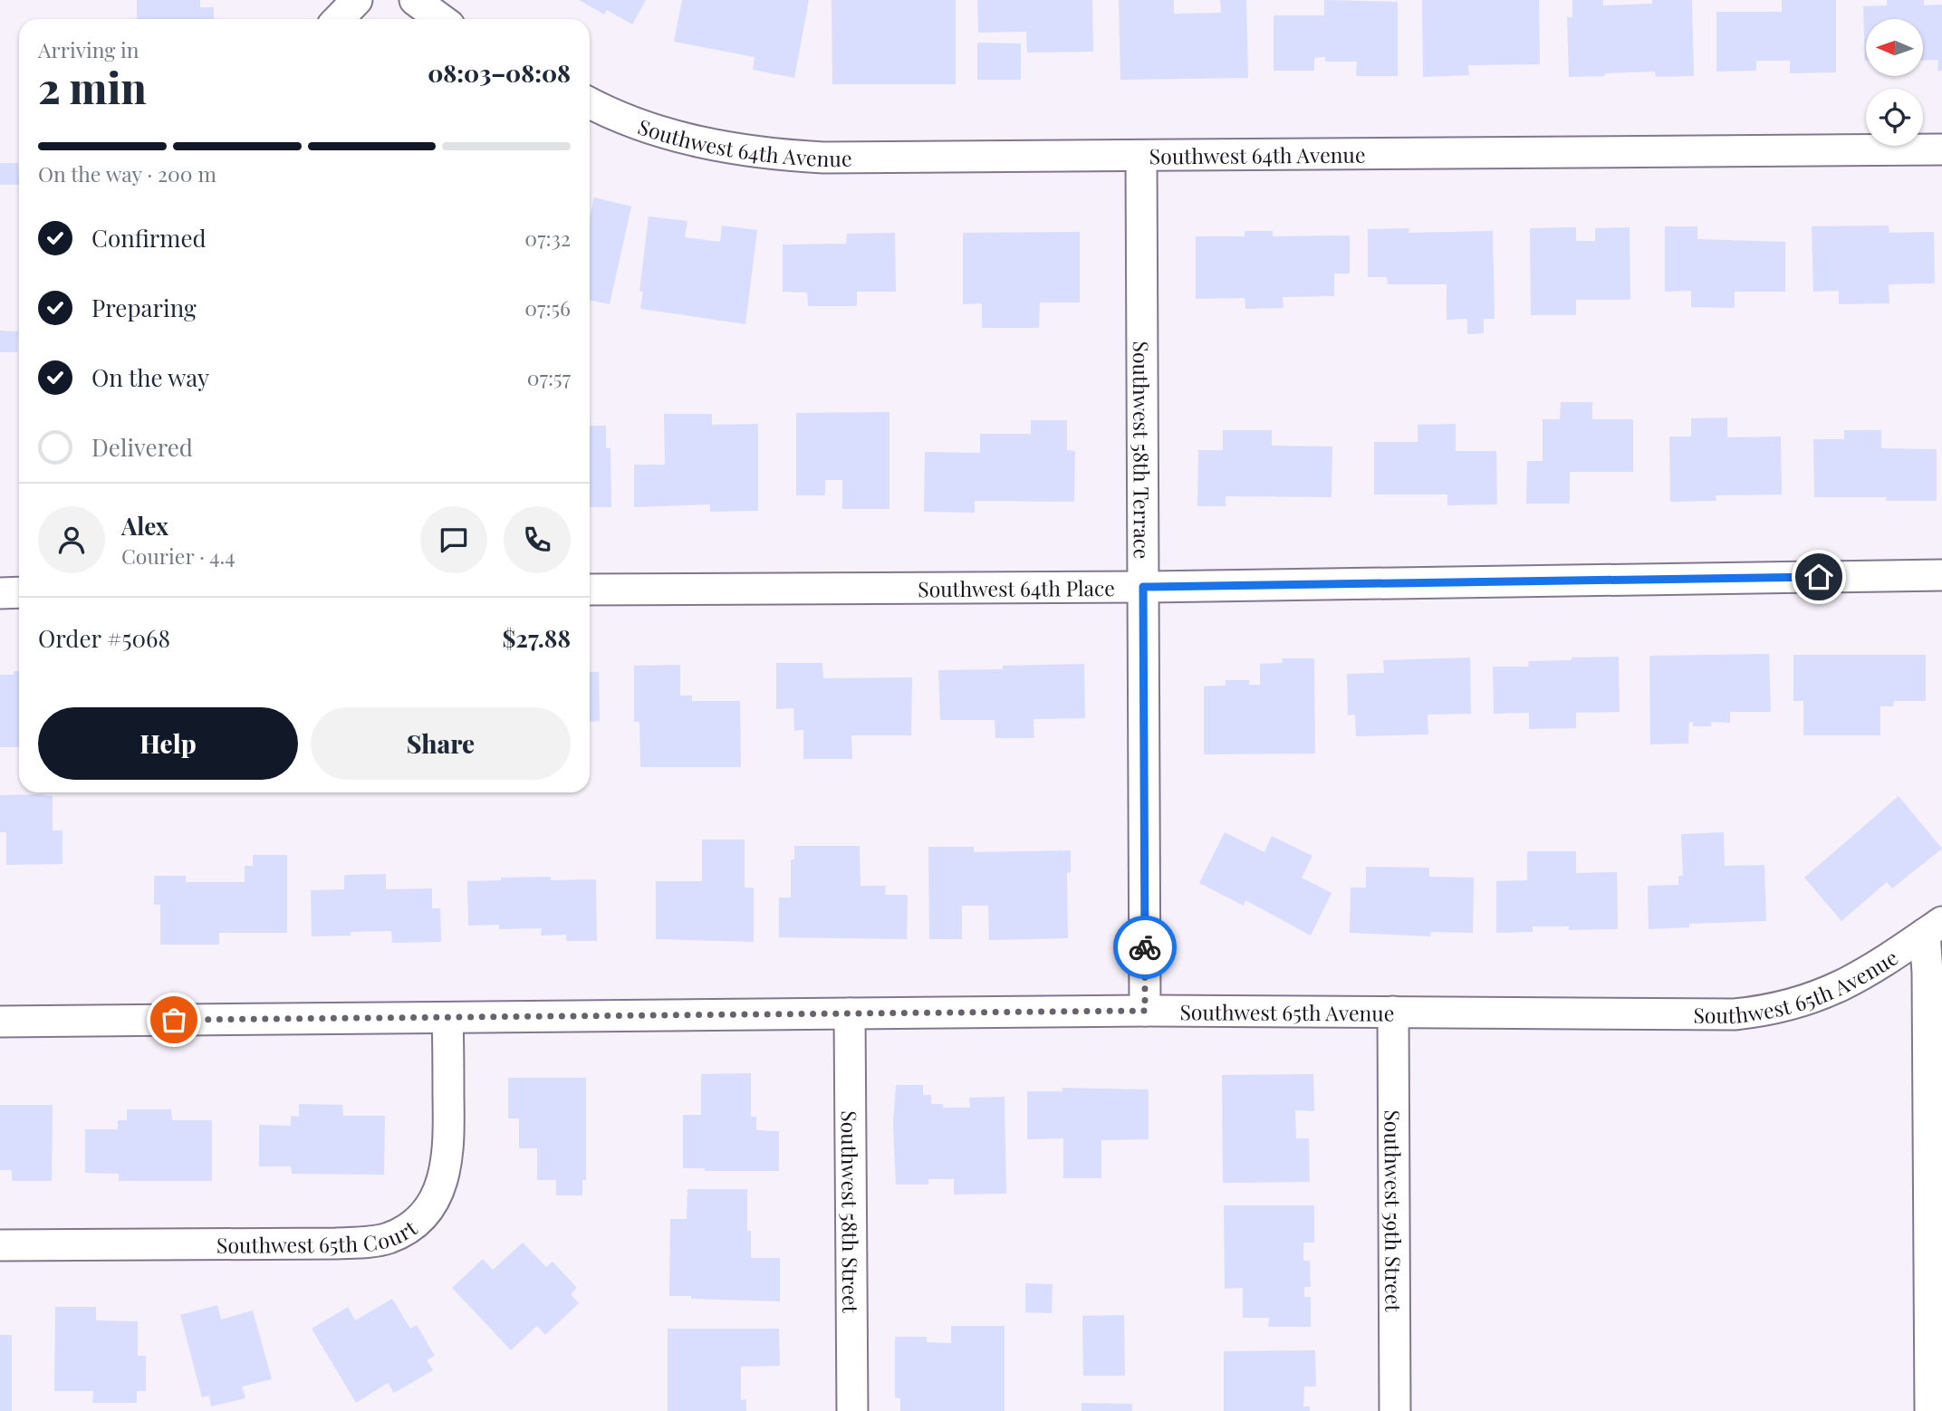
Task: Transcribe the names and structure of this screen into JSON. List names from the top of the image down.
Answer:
{
  "streets": {
    "street": [
      "Southwest 64th Avenue",
      "Southwest 58th Terrace",
      "Southwest 64th Place",
      "Southwest 65th Avenue",
      "Southwest 59th Street",
      "Southwest 58th Street",
      "Southwest 65th Court"
    ]
  },
  "crossings": [
    ["Southwest 64th Avenue", "Southwest 58th Terrace"],
    ["Southwest 58th Terrace", "Southwest 64th Place"],
    ["Southwest 58th Terrace", "Southwest 65th Avenue"],
    ["Southwest 65th Avenue", "Southwest 59th Street"],
    ["Southwest 65th Avenue", "Southwest 58th Street"],
    ["Southwest 65th Avenue", "Southwest 65th Court"]
  ],
  "north": "left",
  "page": {
    "heading": ["2 min", "Arriving in", "08:03–08:08"],
    "panel": [
      "Alex",
      "Courier · 4.4",
      "Order #5068",
      "$27.88"
    ],
    "bar": "On the way · 200 m",
    "list": [
      ["Confirmed", "07:32"],
      ["Preparing", "07:56"],
      ["On the way", "07:57"],
      "Delivered"
    ],
    "buttons": ["Help", "Share"]
  }
}
